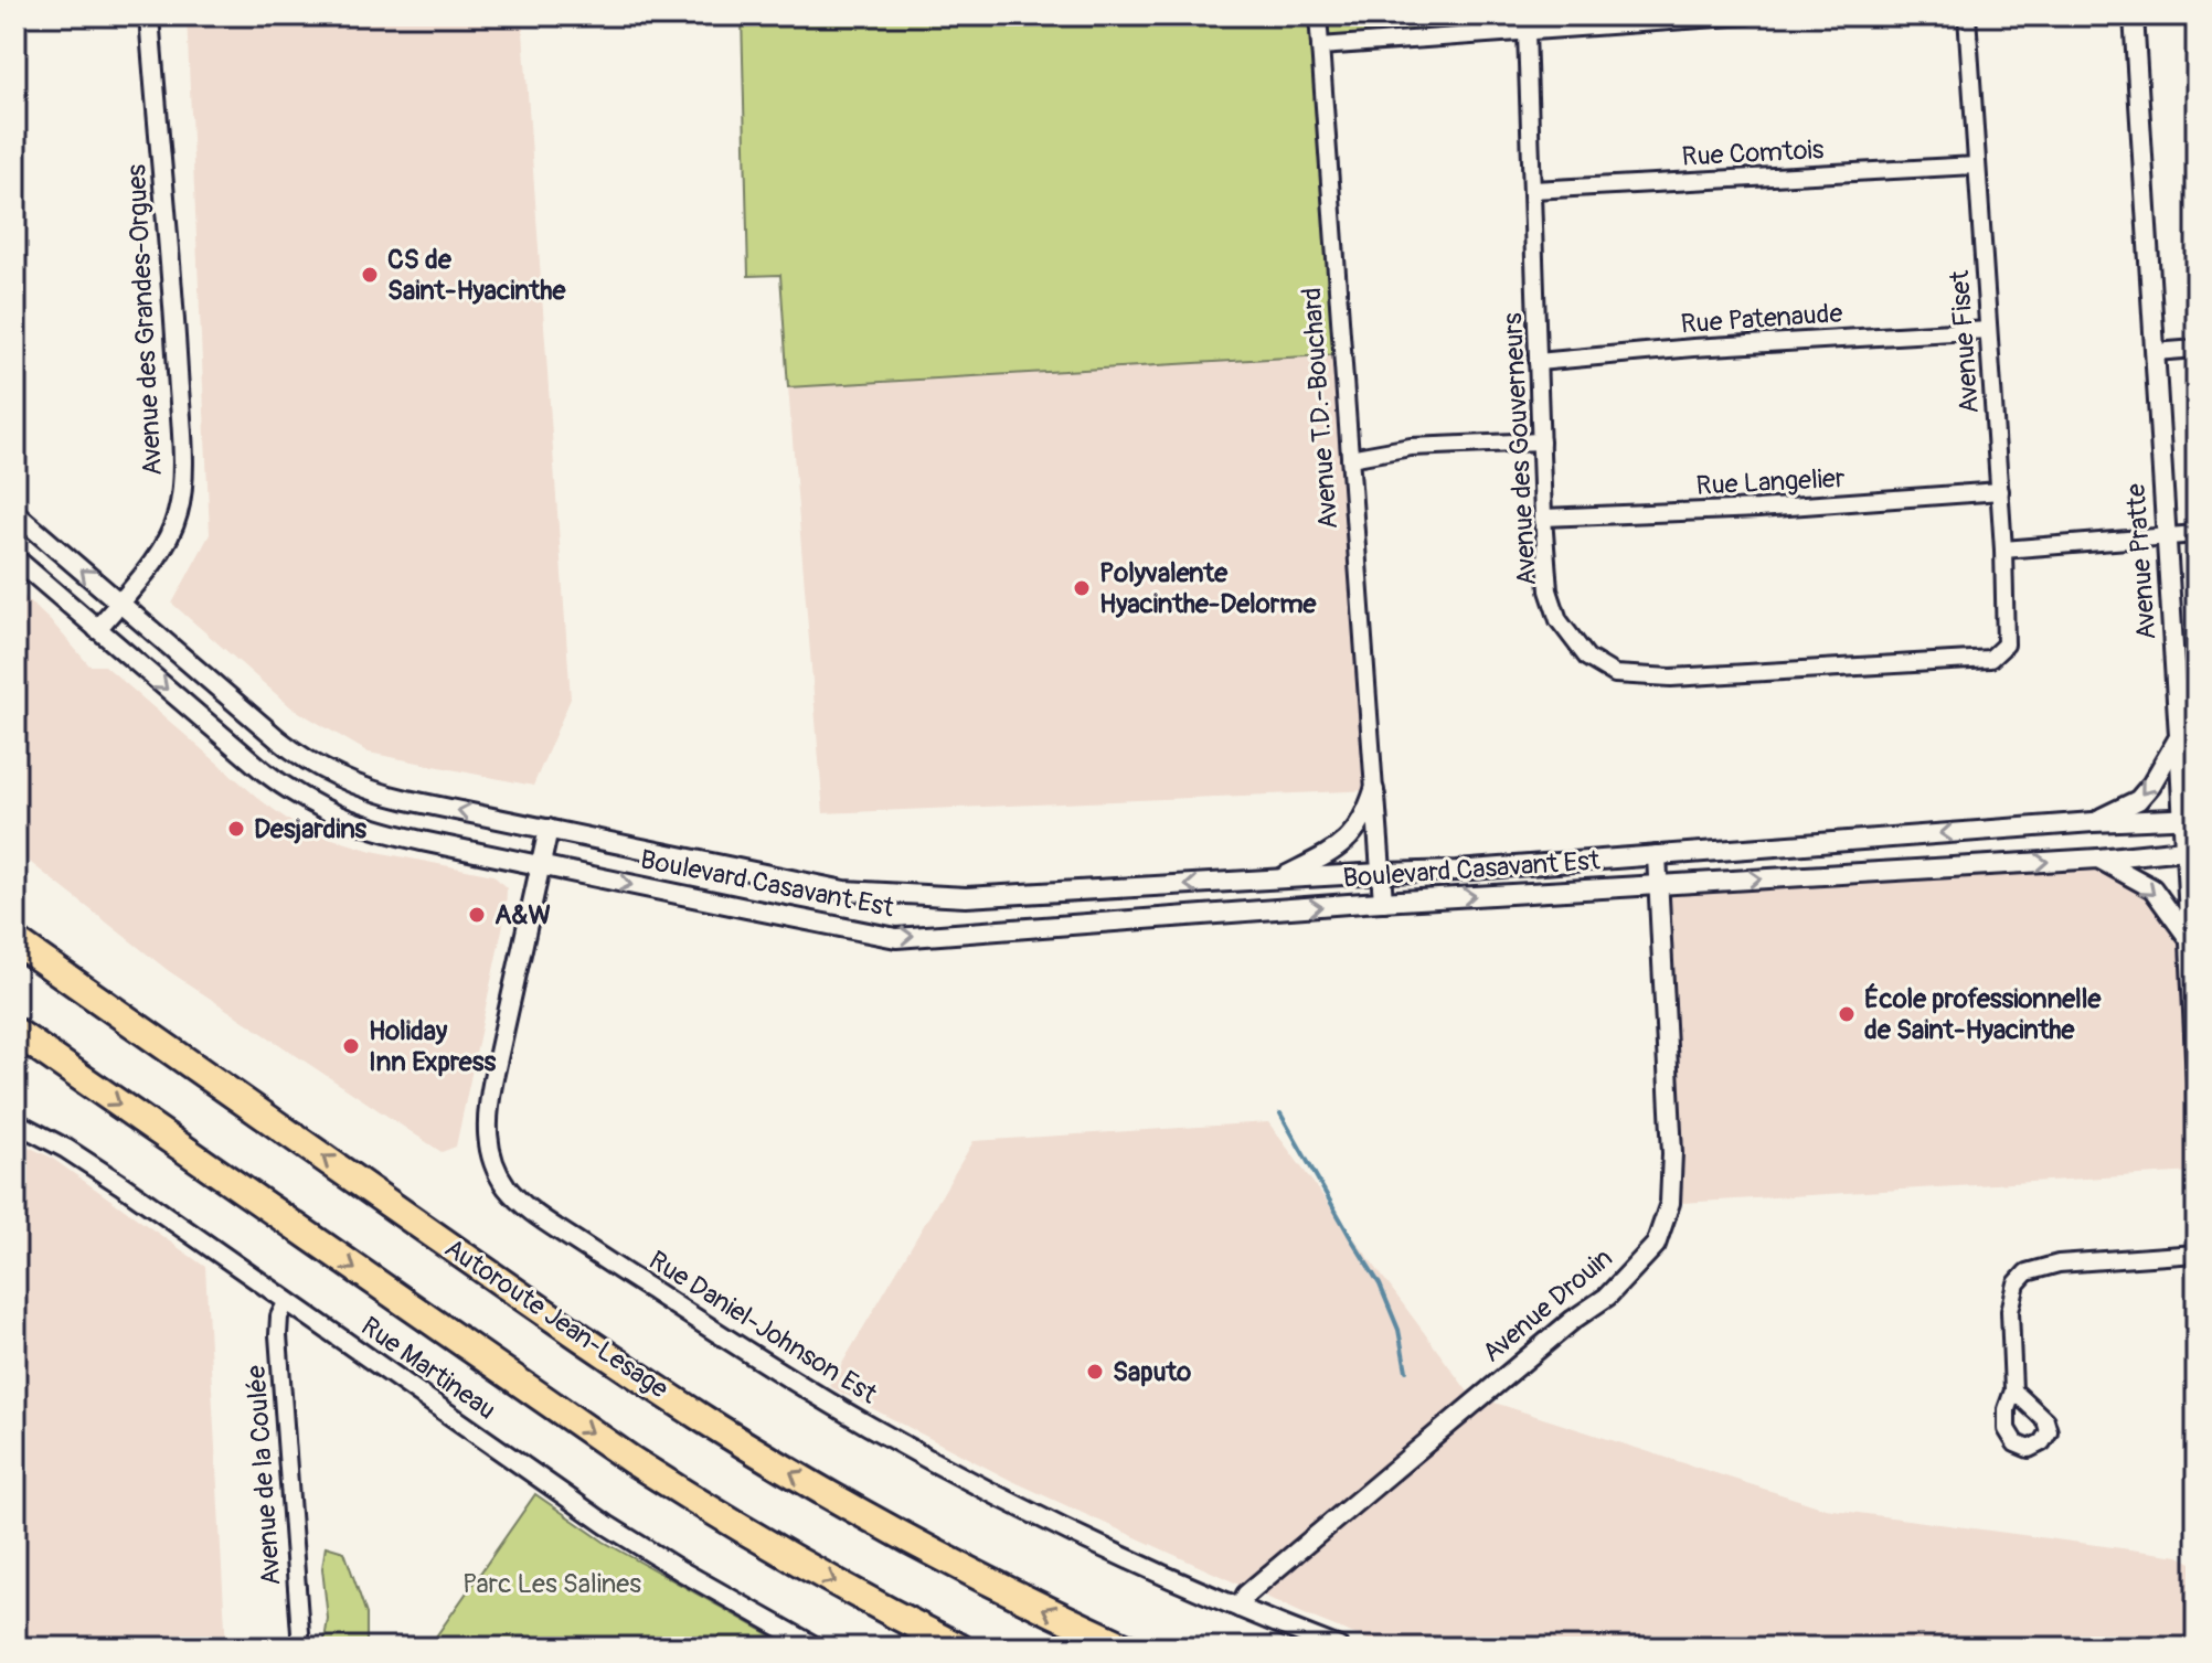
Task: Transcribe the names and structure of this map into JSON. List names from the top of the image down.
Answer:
{
  "streets": {
    "highway": ["Autoroute Jean-Lesage"],
    "street": [
      "Rue Comtois",
      "Rue Patenaude",
      "Avenue des Grandes-Orgues",
      "Avenue Fiset",
      "Avenue T.D.-Bouchard",
      "Avenue des Gouverneurs",
      "Rue Langelier",
      "Avenue Pratte",
      "Boulevard Casavant Est",
      "Avenue Drouin",
      "Rue Daniel-Johnson Est",
      "Rue Martineau",
      "Avenue de la Coulée"
    ]
  },
  "crossings": [
    ["Rue Comtois", "Avenue Fiset"],
    ["Rue Comtois", "Avenue des Gouverneurs"],
    ["Rue Patenaude", "Avenue Fiset"],
    ["Rue Patenaude", "Avenue des Gouverneurs"],
    ["Avenue des Grandes-Orgues", "Boulevard Casavant Est"],
    ["Avenue Fiset", "Avenue des Gouverneurs"],
    ["Avenue Fiset", "Rue Langelier"],
    ["Avenue T.D.-Bouchard", "Boulevard Casavant Est"],
    ["Avenue des Gouverneurs", "Rue Langelier"],
    ["Avenue Pratte", "Boulevard Casavant Est"],
    ["Boulevard Casavant Est", "Avenue Drouin"],
    ["Boulevard Casavant Est", "Rue Daniel-Johnson Est"],
    ["Avenue Drouin", "Rue Daniel-Johnson Est"],
    ["Rue Martineau", "Avenue de la Coulée"]
  ],
  "parks": ["Parc Les Salines"],
  "places": [
    "CS de Saint-Hyacinthe",
    "Polyvalente Hyacinthe-Delorme",
    "Desjardins",
    "A&W",
    "École professionnelle de Saint-Hyacinthe",
    "Holiday Inn Express",
    "Saputo"
  ]
}
